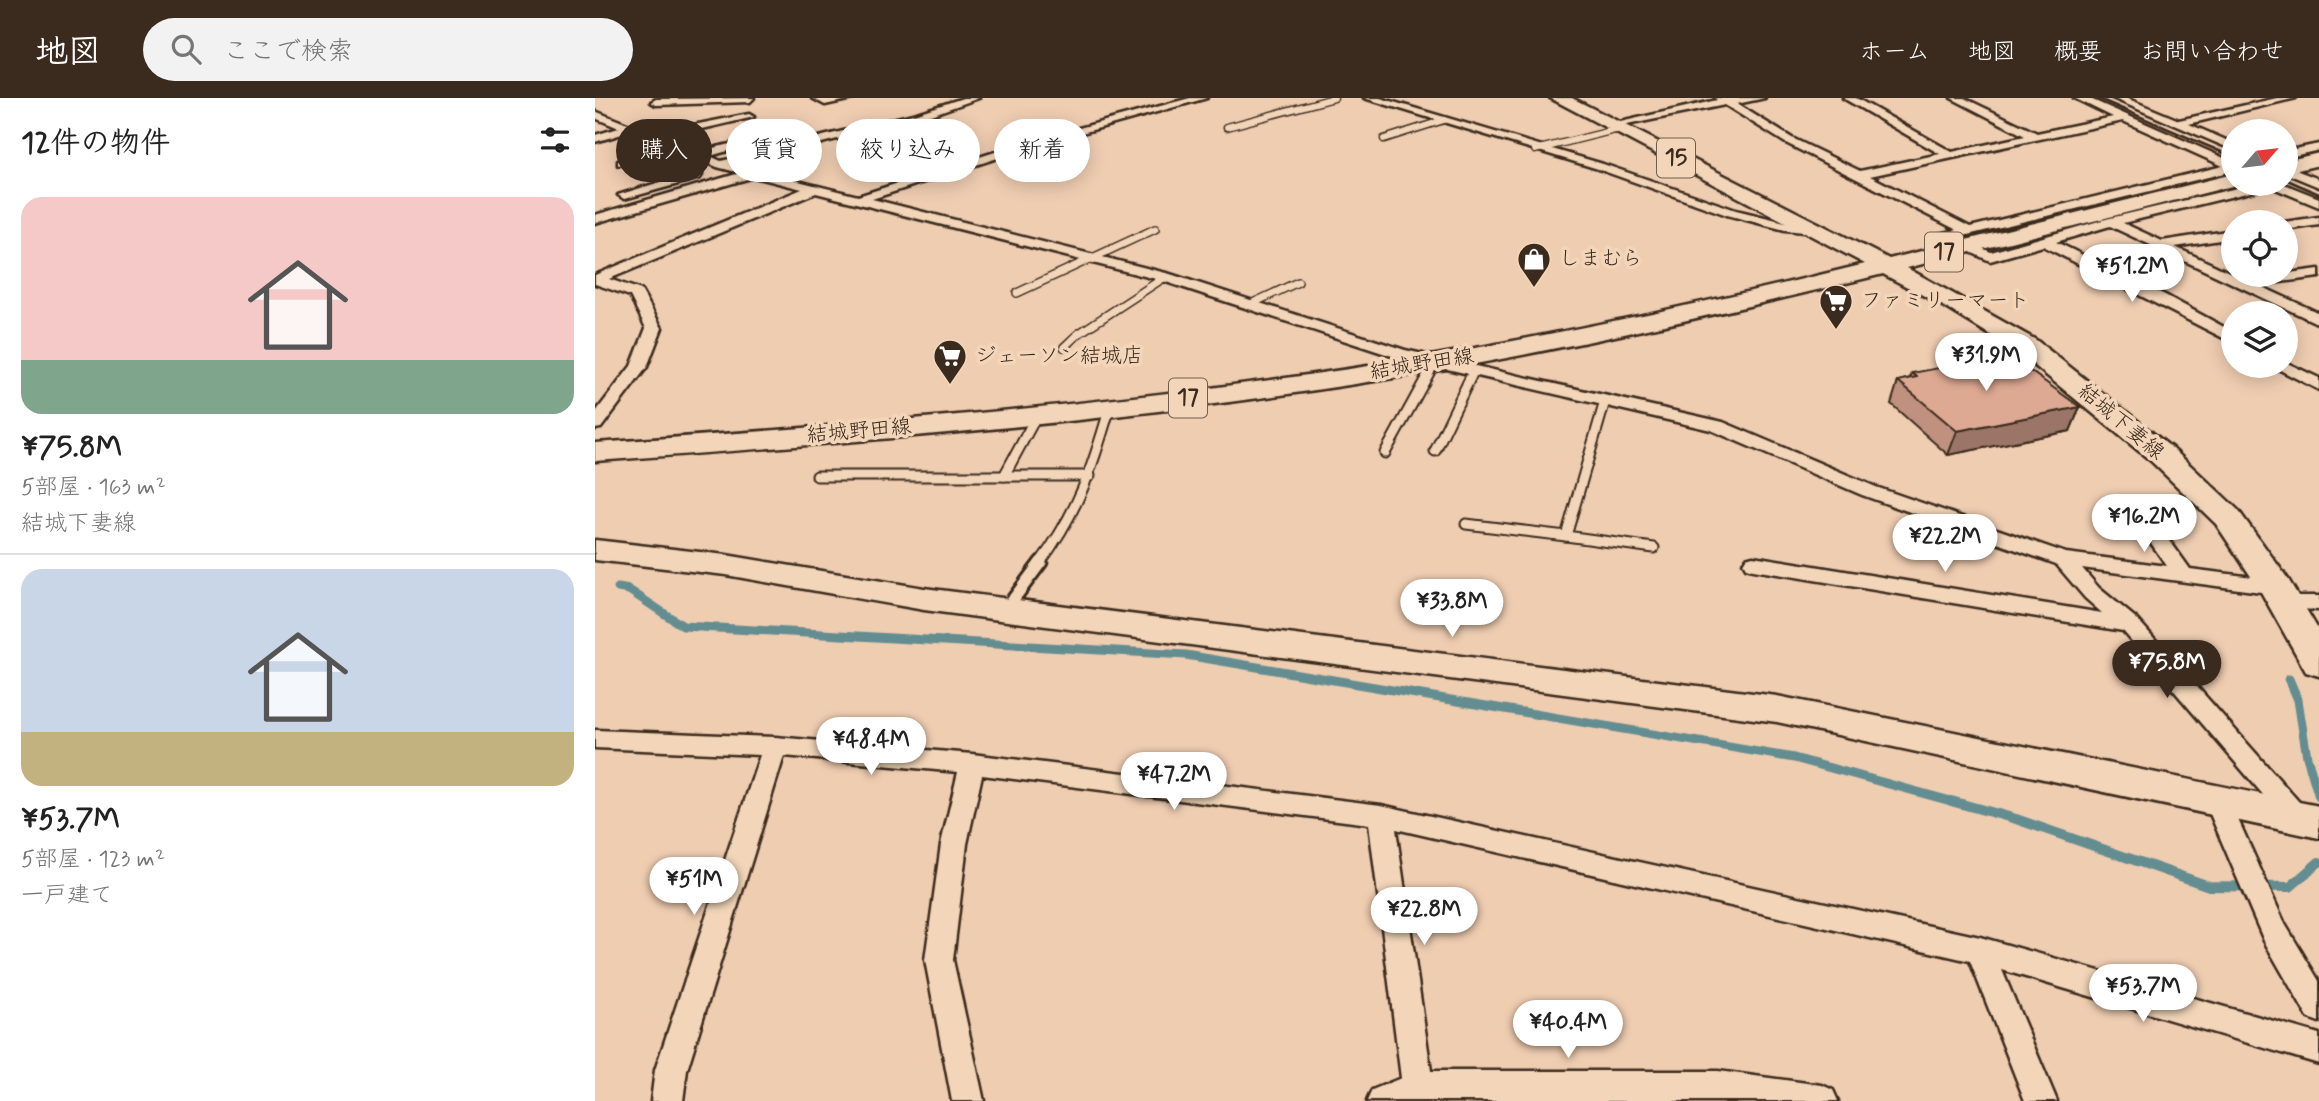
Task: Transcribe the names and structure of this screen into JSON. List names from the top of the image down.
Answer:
{
  "streets": {
    "main road": [
      "15",
      "17",
      "結城野田線",
      "結城下妻線"
    ]
  },
  "crossings": [
    ["結城野田線", "結城下妻線"]
  ],
  "places": {
    "shop": ["しまむら"],
    "supermarket": ["ファミリーマート", "ジェーソン結城店"]
  },
  "north": "top right",
  "page": {
    "header": "地図",
    "search": "ここで検索",
    "nav": [
      "ホーム",
      "地図",
      "概要",
      "お問い合わせ"
    ],
    "heading": "12件の物件",
    "chip": [
      "購入",
      "賃貸",
      "絞り込み",
      "新着"
    ],
    "list": [
      {
        "name": "¥75.8M",
        "note": "5部屋 · 163 m² · 結城下妻線"
      },
      {
        "name": "¥53.7M",
        "note": "5部屋 · 123 m² · 一戸建て"
      }
    ],
    "price": [
      "¥51.2M",
      "¥31.9M",
      "¥16.2M",
      "¥22.2M",
      "¥33.8M",
      "¥75.8M",
      "¥48.4M",
      "¥47.2M",
      "¥51M",
      "¥22.8M",
      "¥53.7M",
      "¥40.4M"
    ]
  }
}
